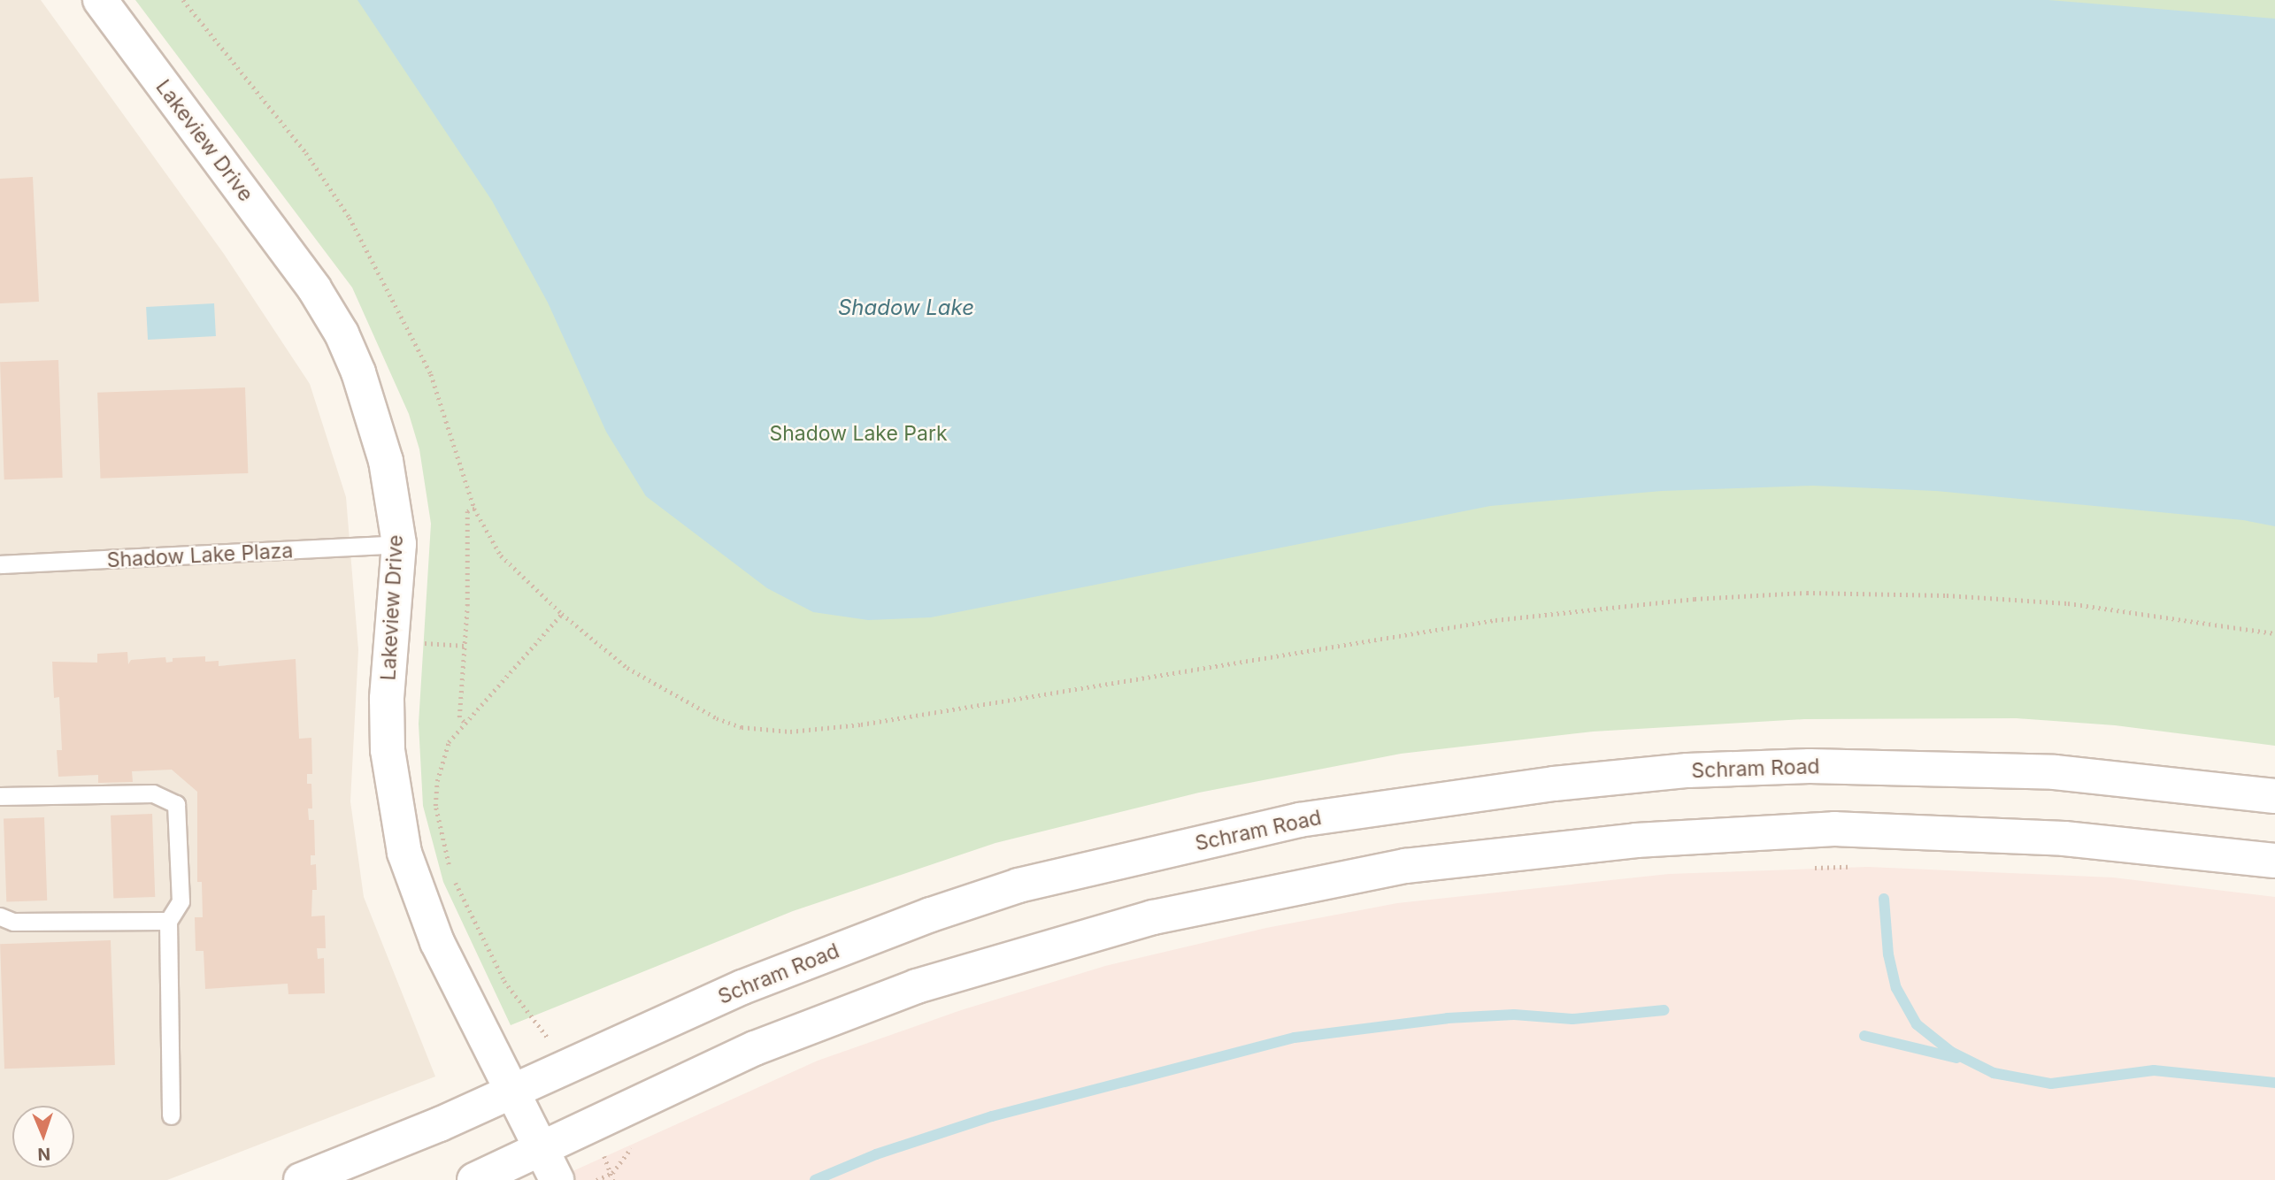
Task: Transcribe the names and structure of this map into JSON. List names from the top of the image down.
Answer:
{
  "streets": {
    "main road": ["Lakeview Drive", "Schram Road"],
    "lane": ["Shadow Lake Plaza"]
  },
  "crossings": [
    ["Lakeview Drive", "Shadow Lake Plaza"],
    ["Lakeview Drive", "Schram Road"]
  ],
  "water": ["Shadow Lake"],
  "parks": ["Shadow Lake Park"],
  "north": "bottom"
}
